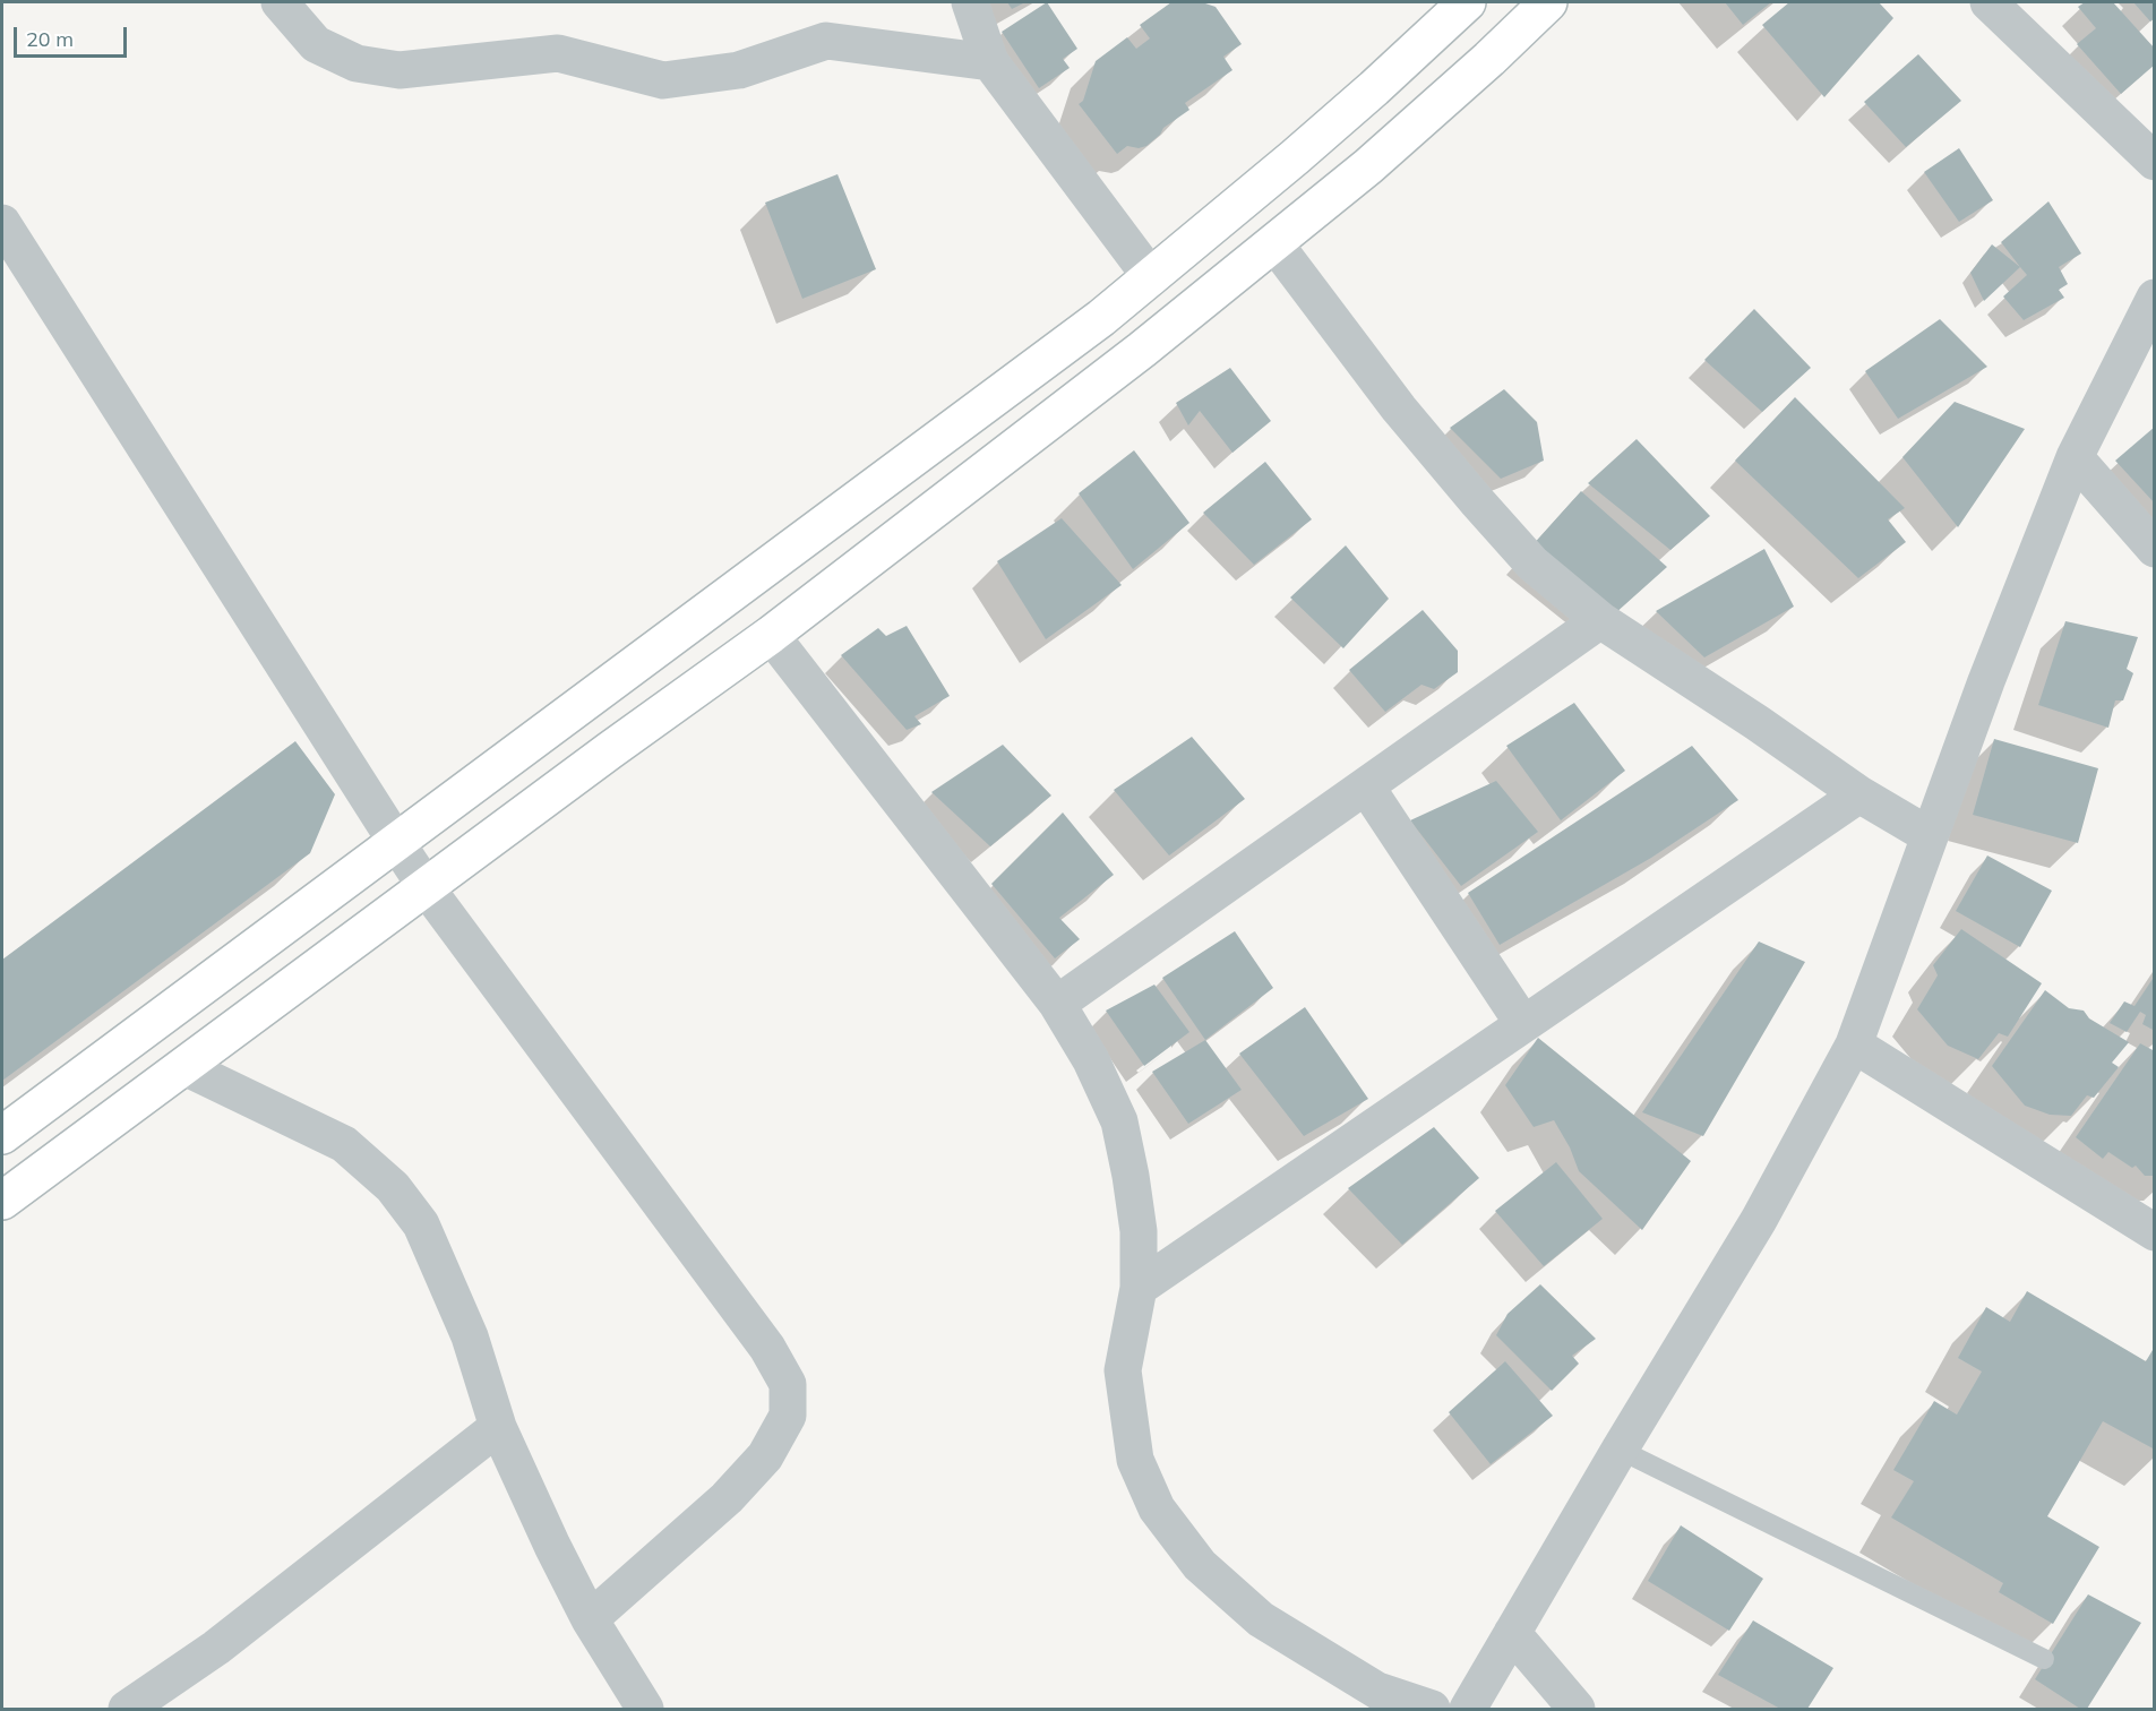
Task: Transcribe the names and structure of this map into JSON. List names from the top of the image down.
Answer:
{
  "scale_bar": "20 m"
}
